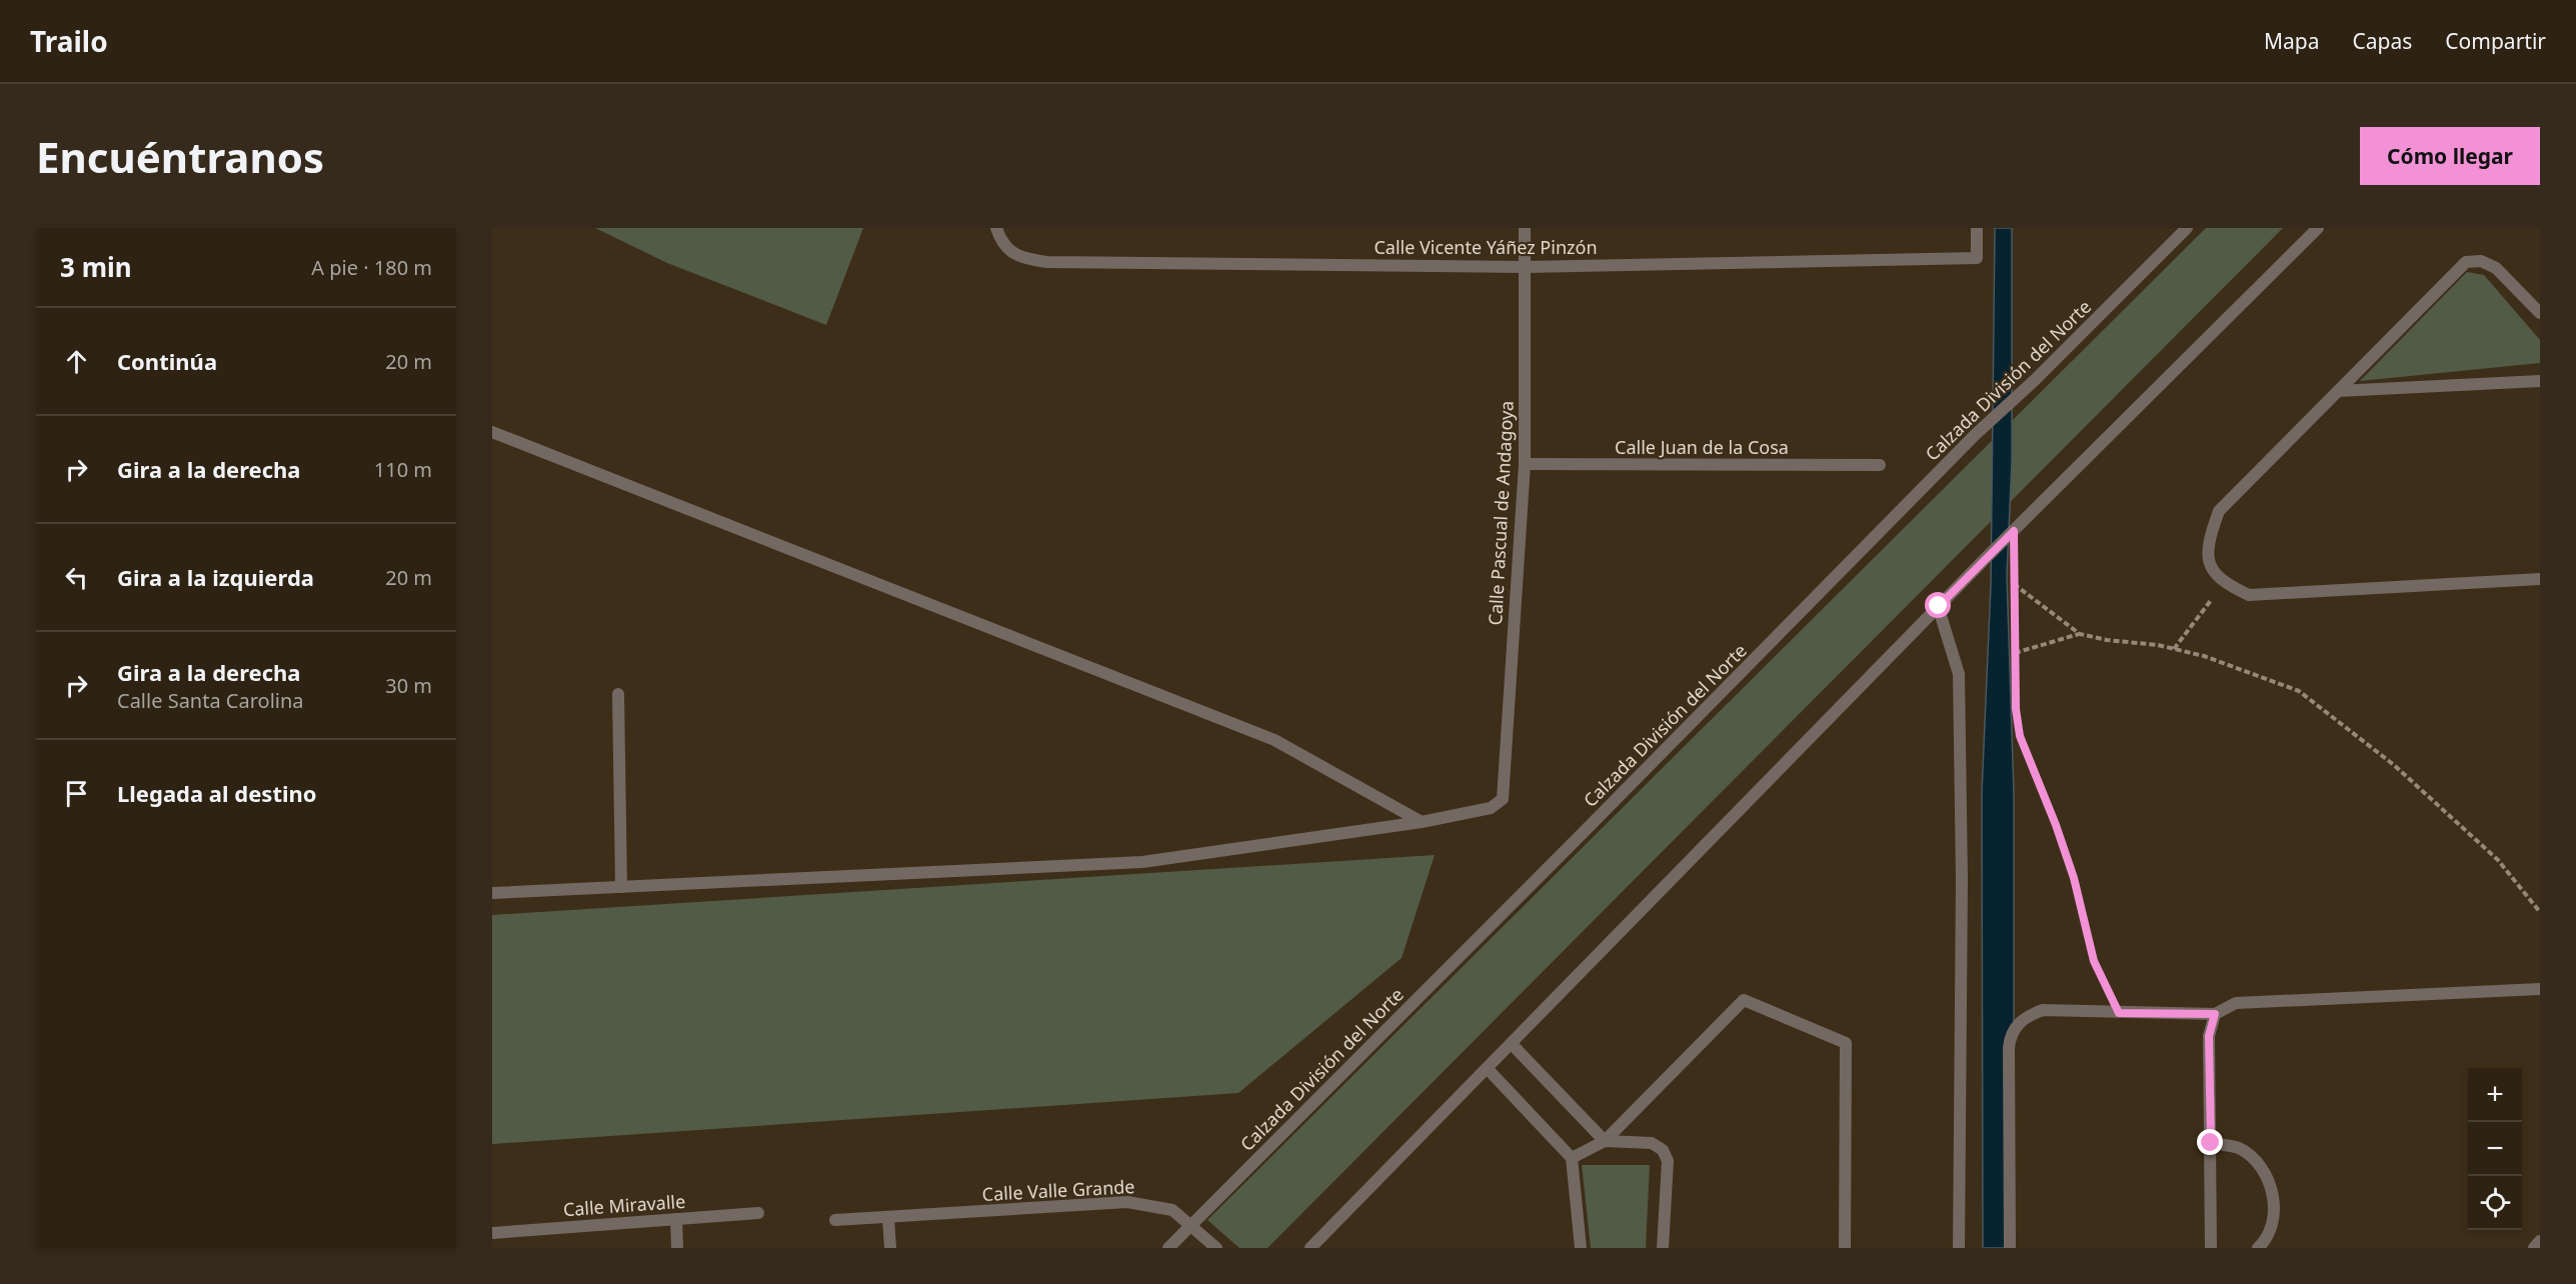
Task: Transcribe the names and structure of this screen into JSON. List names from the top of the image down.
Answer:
{
  "streets": {
    "street": [
      "Calle Vicente Yáñez Pinzón",
      "Calzada División del Norte",
      "Calle Juan de la Cosa",
      "Calle Pascual de Andagoya",
      "Calle Valle Grande",
      "Calle Miravalle"
    ]
  },
  "crossings": [
    ["Calle Vicente Yáñez Pinzón", "Calle Pascual de Andagoya"],
    ["Calzada División del Norte", "Calle Valle Grande"],
    ["Calle Juan de la Cosa", "Calle Pascual de Andagoya"]
  ],
  "page": {
    "header": "Trailo",
    "nav": ["Mapa", "Capas", "Compartir"],
    "buttons": "Cómo llegar",
    "title": "Encuéntranos",
    "heading": ["3 min", "A pie · 180 m"],
    "list": [
      ["Continúa", "20 m"],
      ["Gira a la derecha", "110 m"],
      ["Gira a la izquierda", "20 m"],
      ["Gira a la derecha", "Calle Santa Carolina", "30 m"],
      "Llegada al destino"
    ],
    "map_buttons": ["+", "−"]
  }
}
